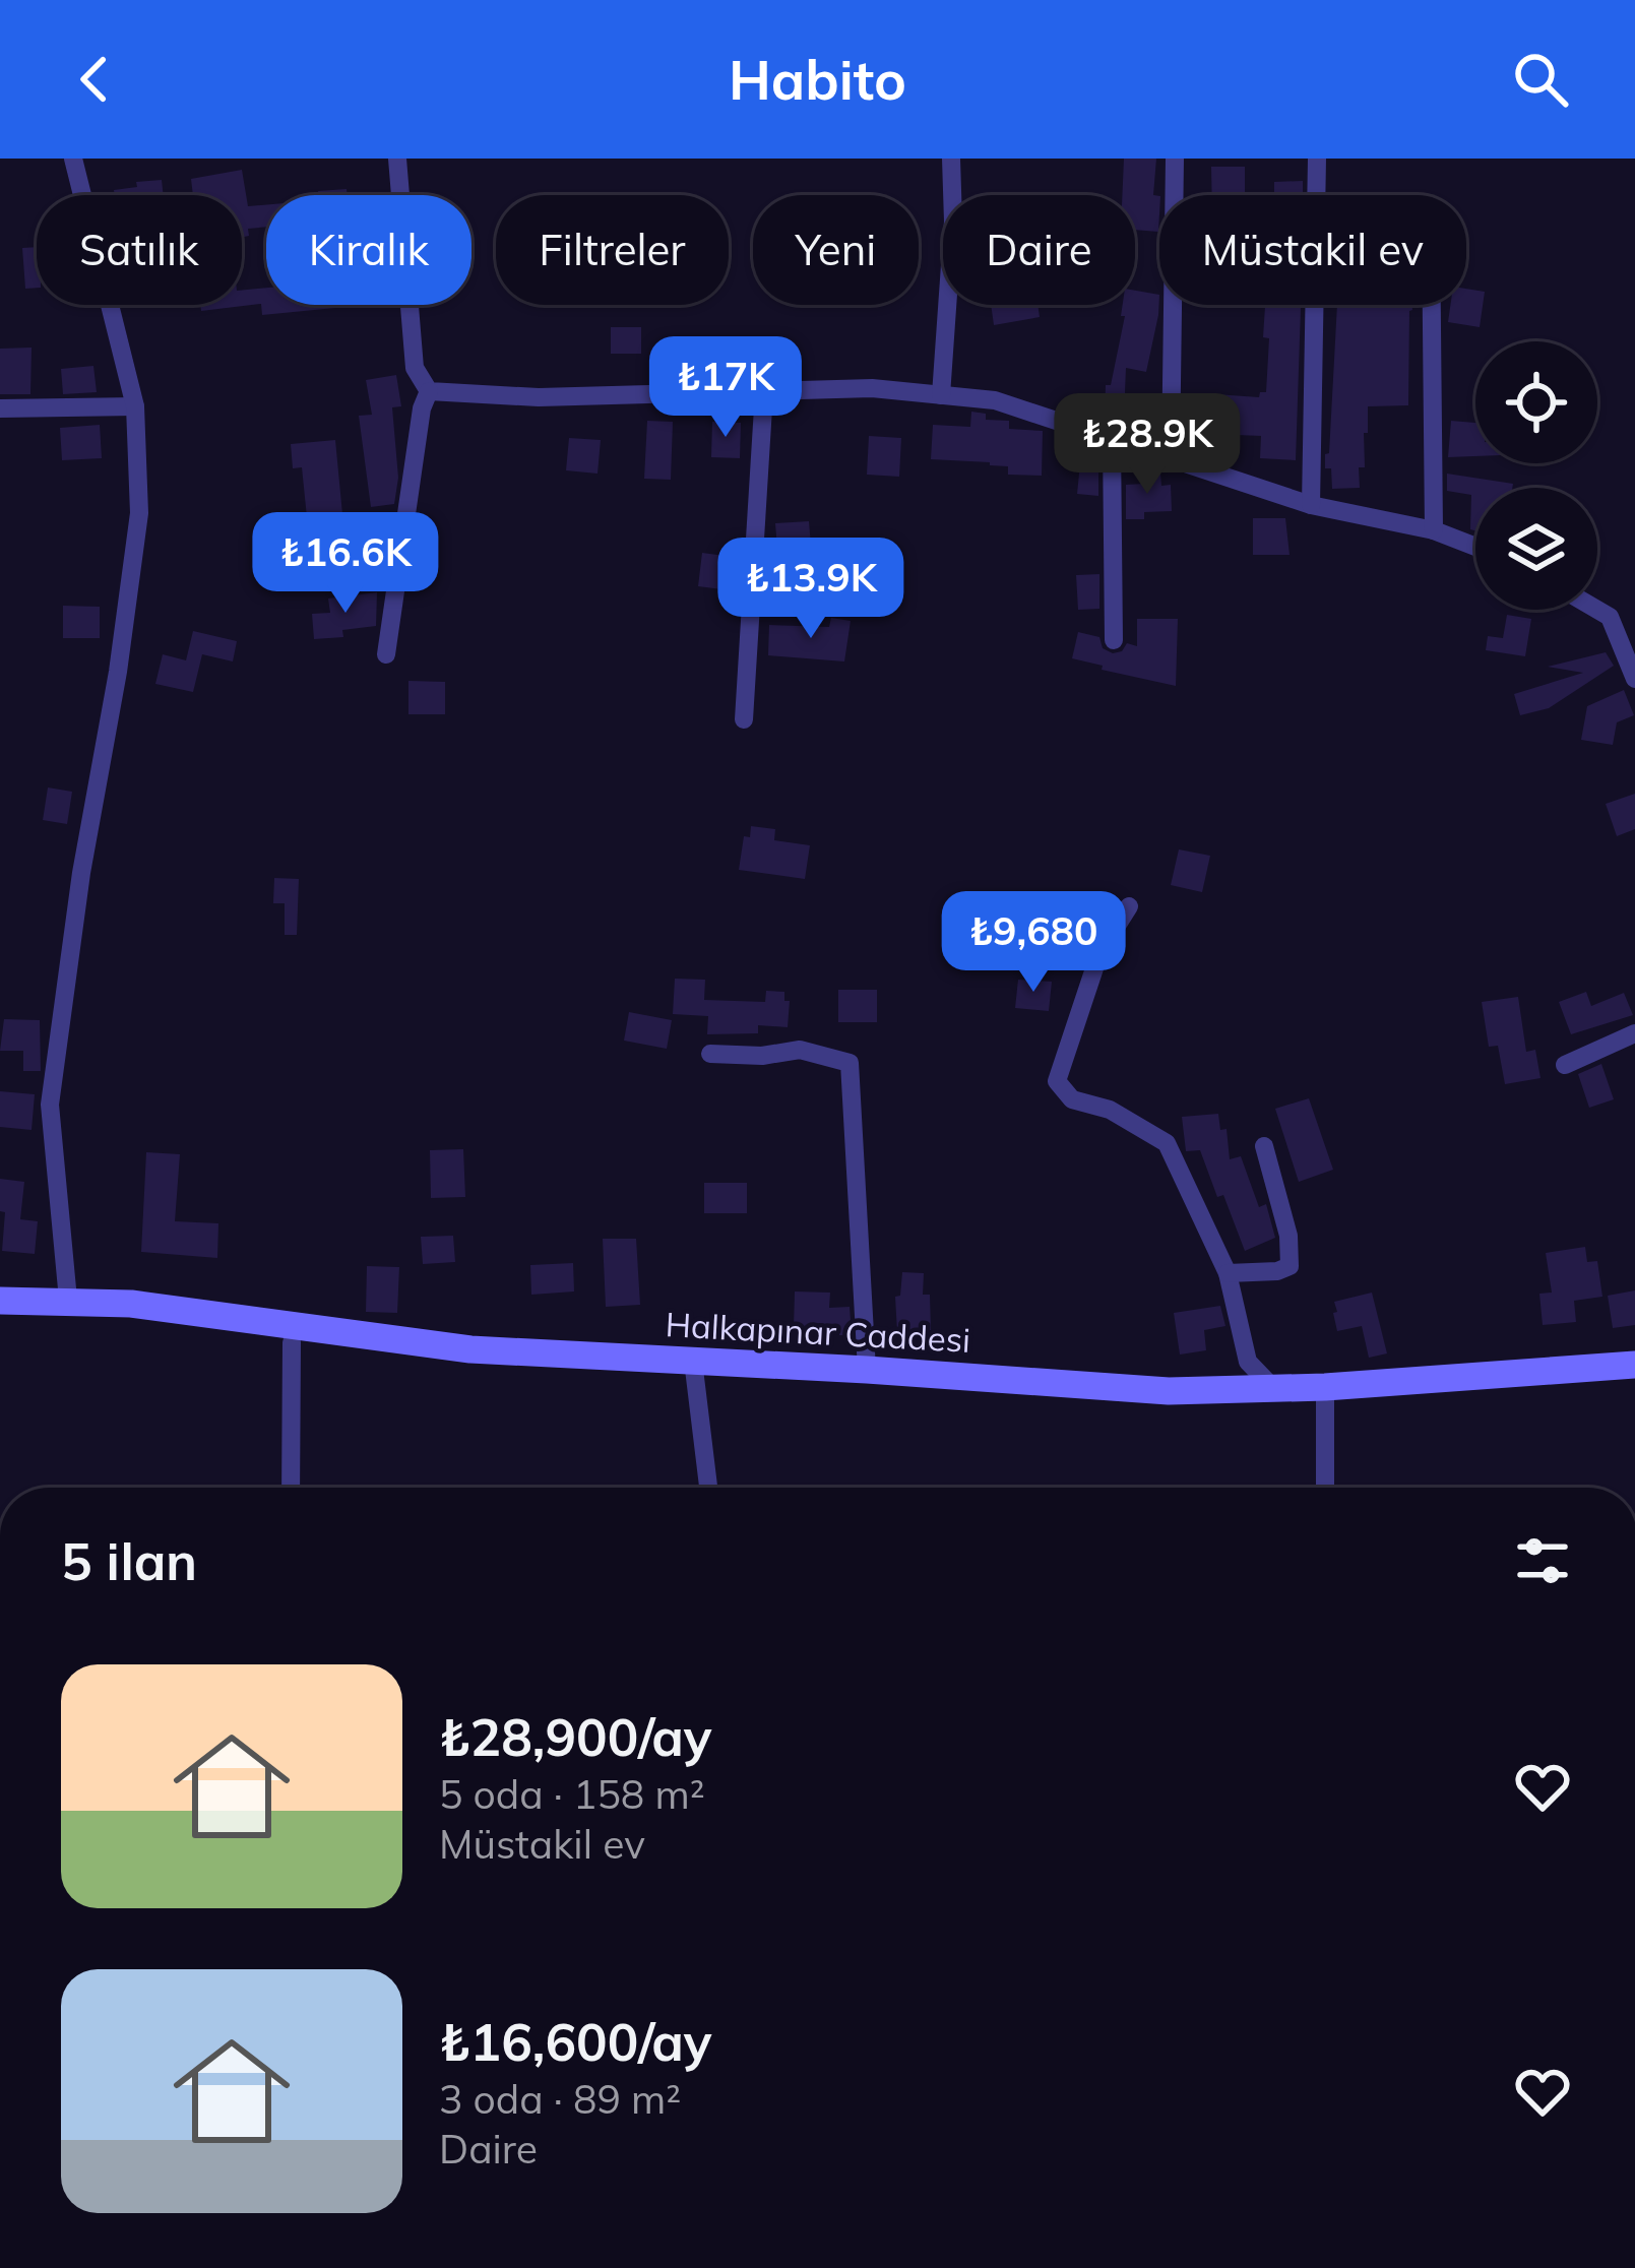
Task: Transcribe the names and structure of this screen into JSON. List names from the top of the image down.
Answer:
{
  "streets": {
    "main road": ["Halkapınar Caddesi"]
  },
  "page": {
    "header": "Habito",
    "chip": [
      "Satılık",
      "Kiralık",
      "Filtreler",
      "Yeni",
      "Daire",
      "Müstakil ev"
    ],
    "price": [
      "₺17K",
      "₺28.9K",
      "₺16.6K",
      "₺13.9K",
      "₺9,680"
    ],
    "heading": "5 ilan",
    "list": [
      {
        "name": "₺28,900/ay",
        "note": "5 oda · 158 m² · Müstakil ev"
      },
      {
        "name": "₺16,600/ay",
        "note": "3 oda · 89 m² · Daire"
      }
    ]
  }
}
